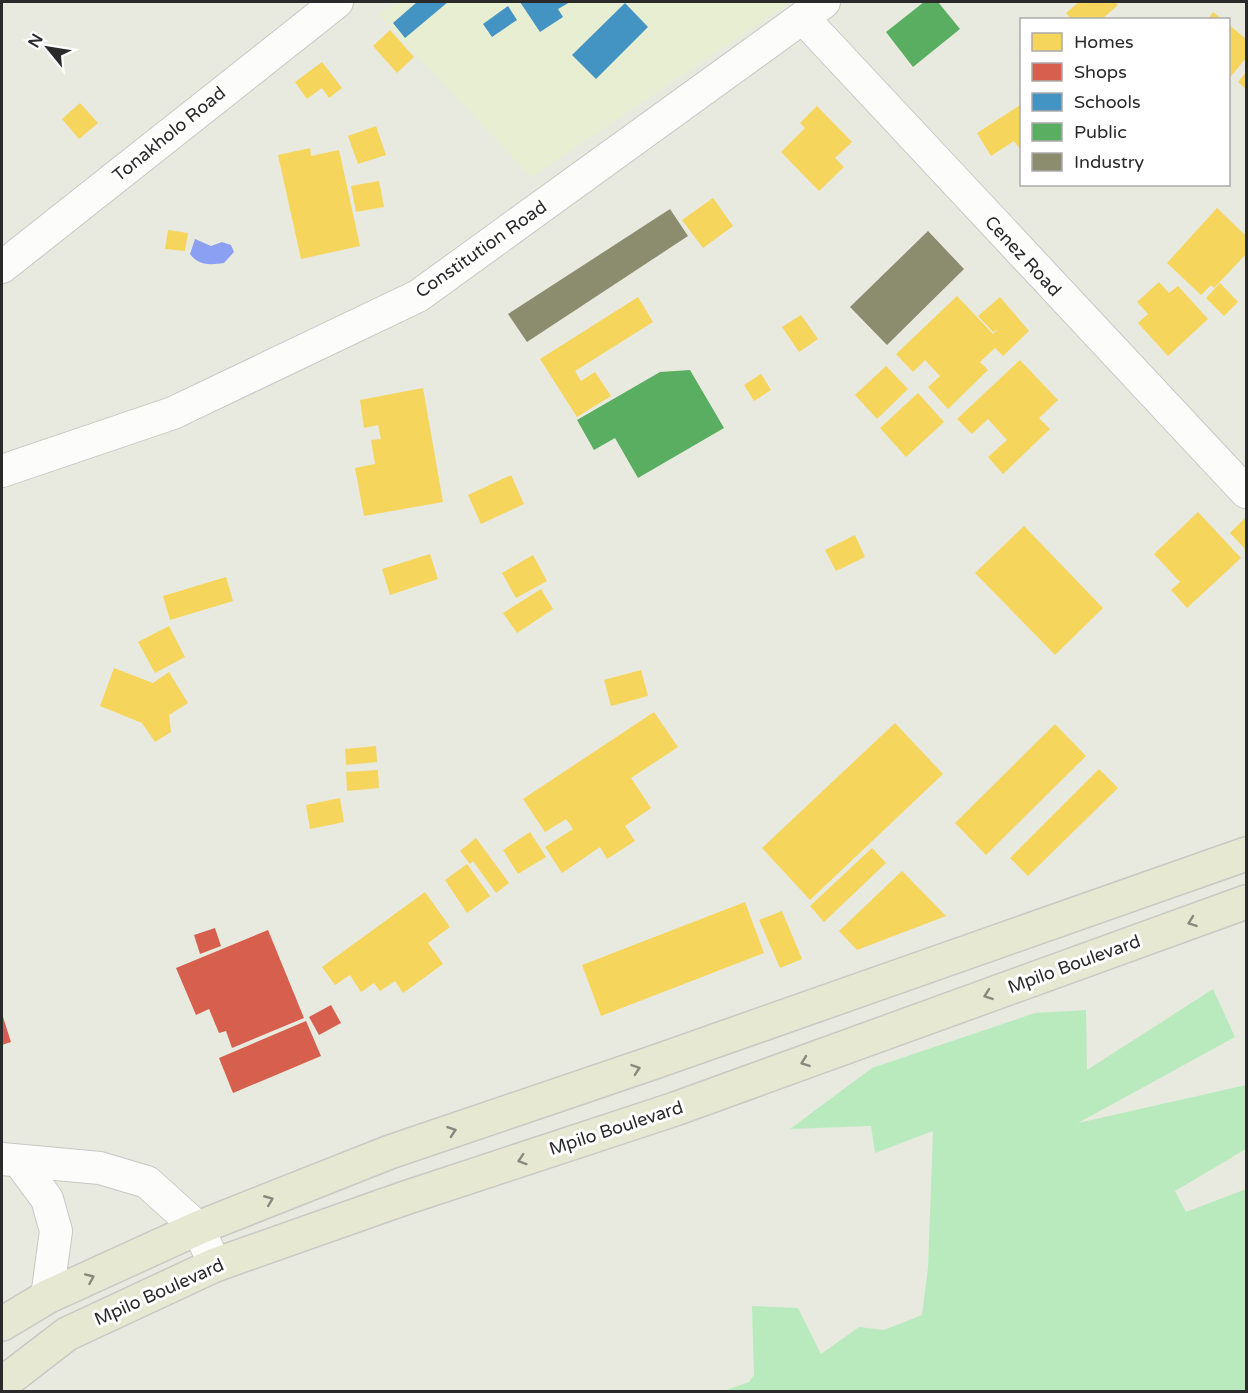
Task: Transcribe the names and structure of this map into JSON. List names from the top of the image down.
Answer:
{
  "streets": {
    "highway": ["Mpilo Boulevard"],
    "street": ["Tonakholo Road", "Constitution Road", "Cenez Road"]
  },
  "crossings": [
    ["Constitution Road", "Cenez Road"]
  ],
  "legend": [
    "Homes",
    "Shops",
    "Schools",
    "Public",
    "Industry"
  ],
  "north": "top left"
}
